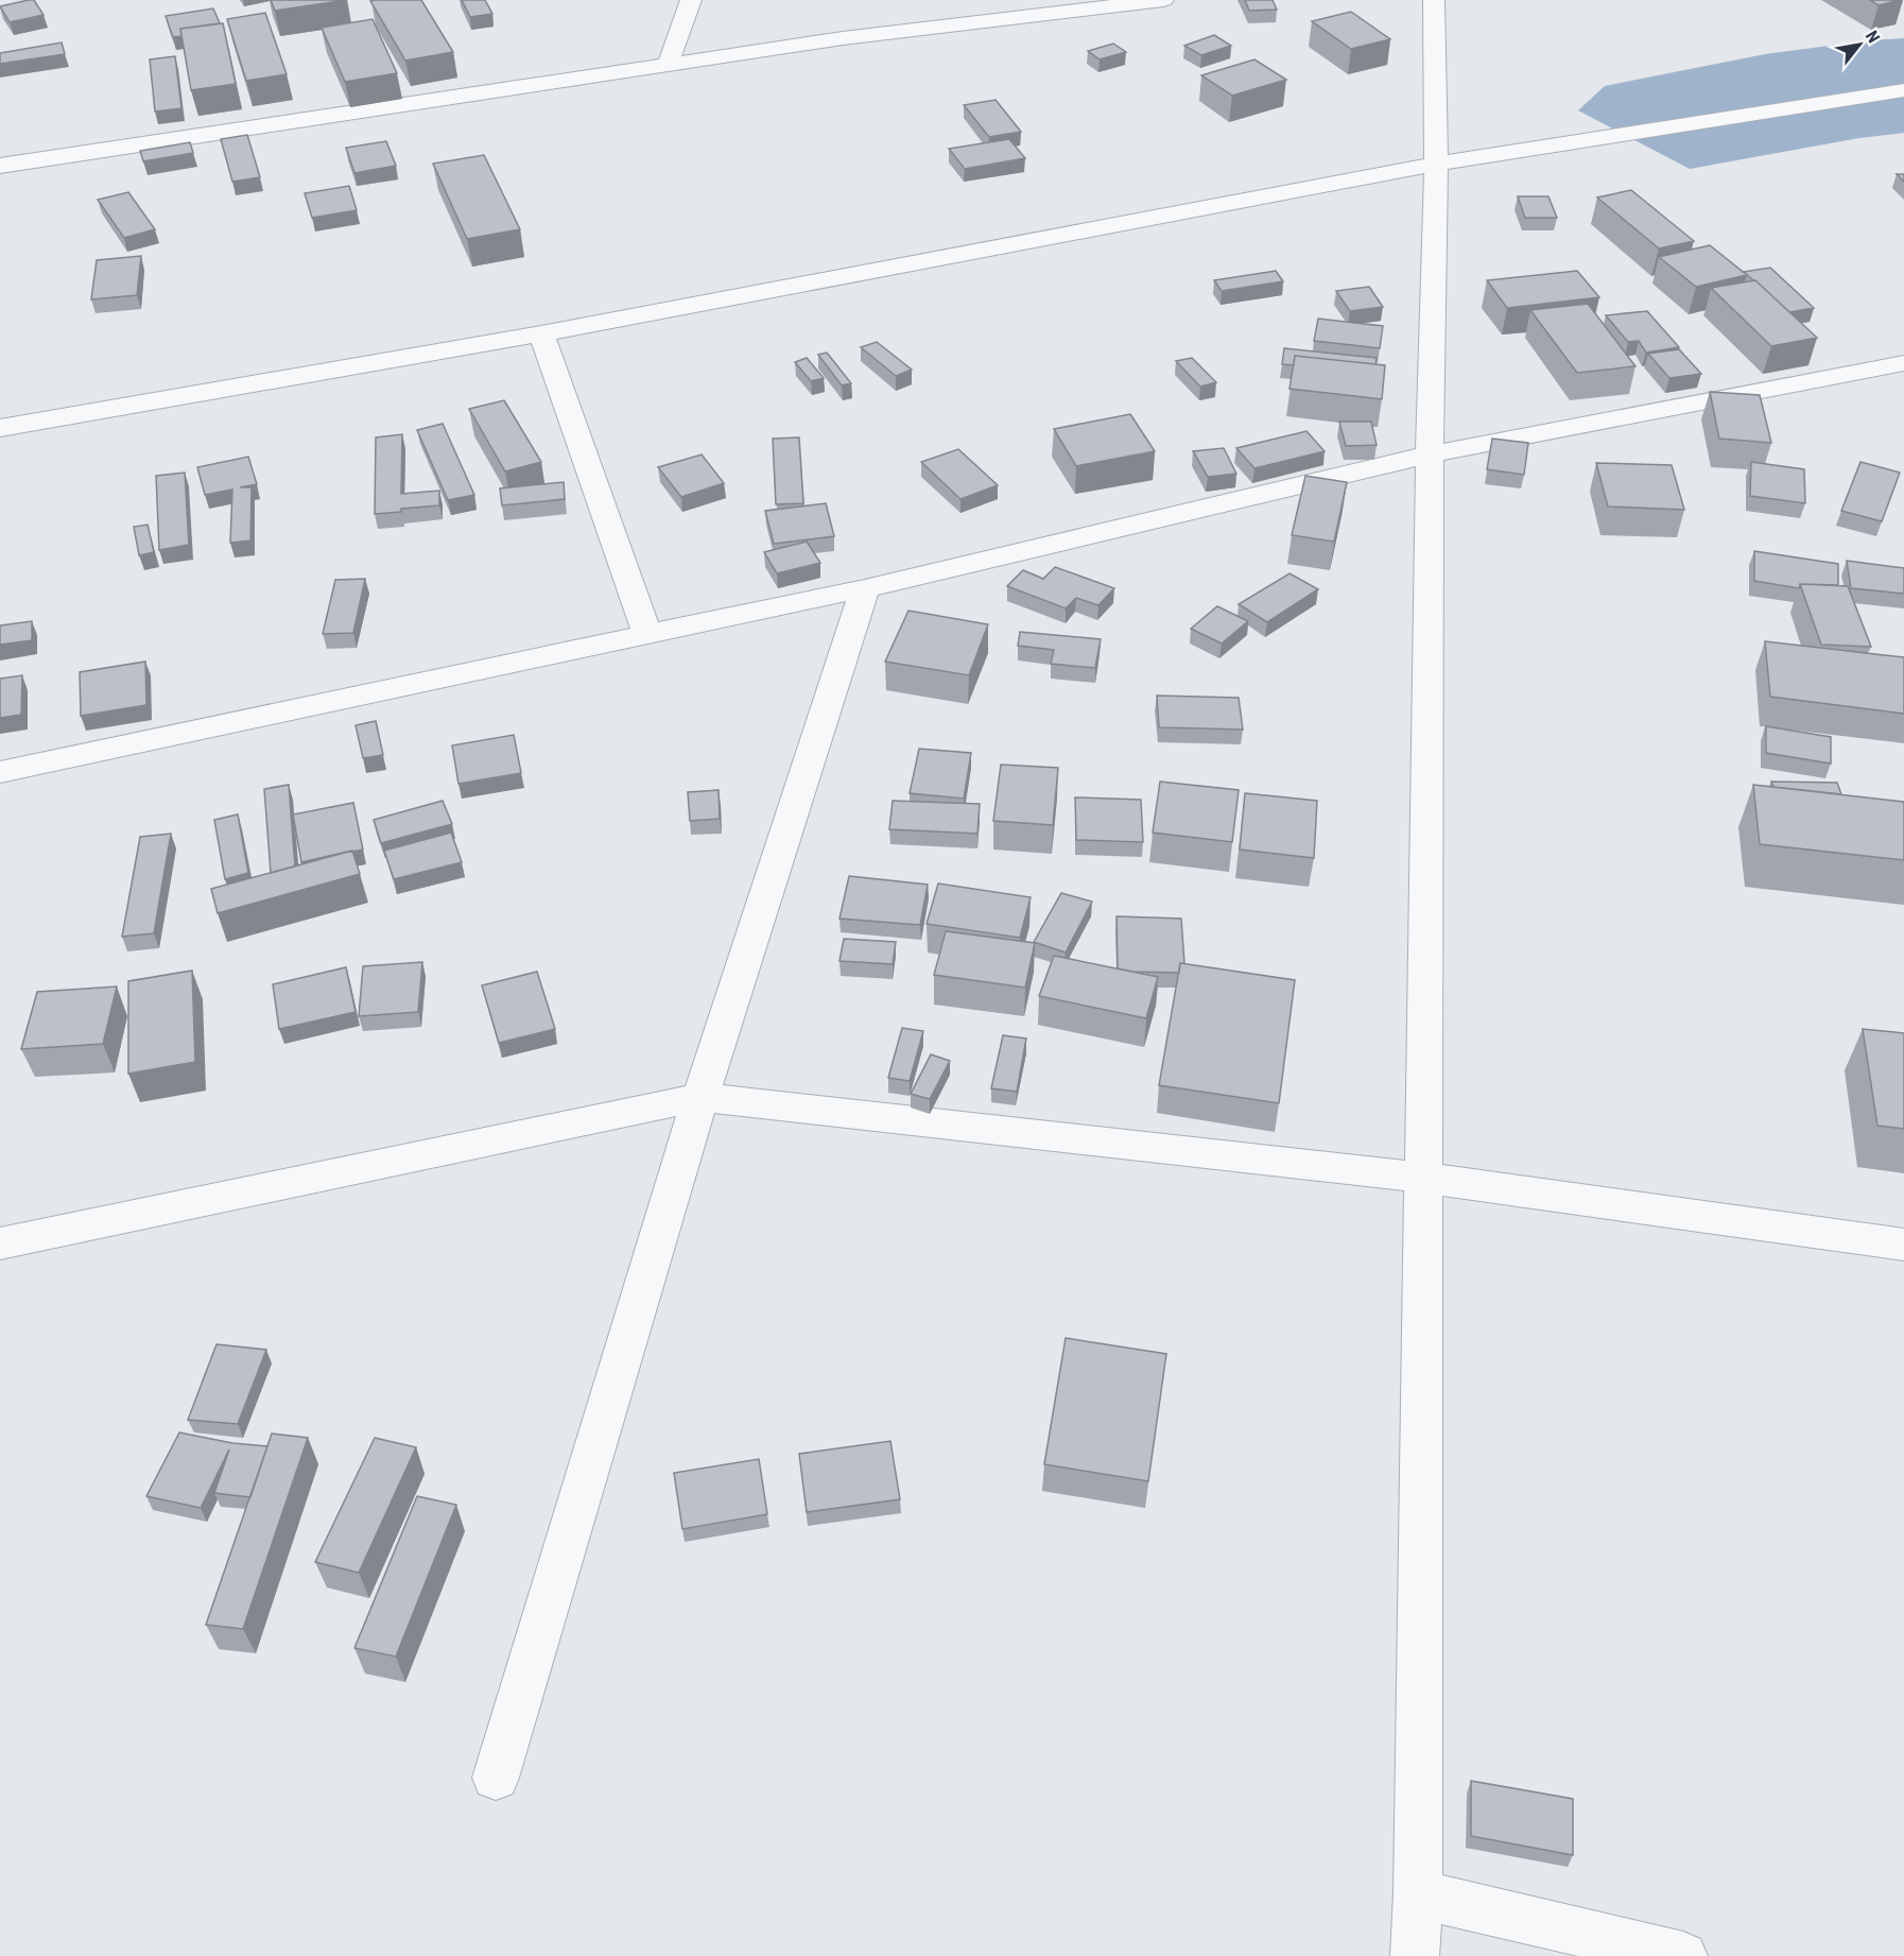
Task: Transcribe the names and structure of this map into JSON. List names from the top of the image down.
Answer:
{
  "north": "top right"
}
